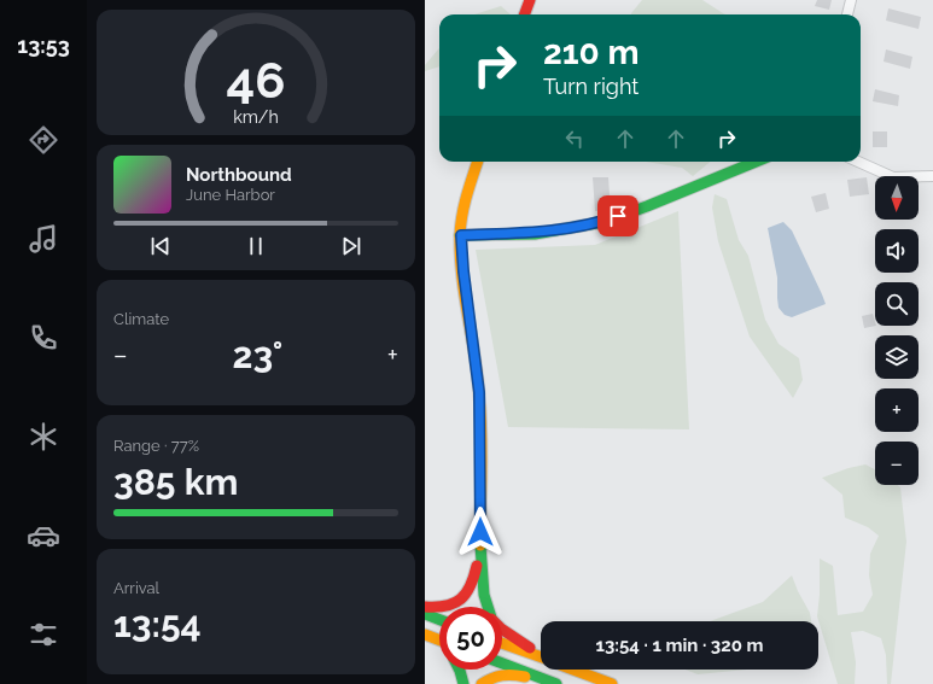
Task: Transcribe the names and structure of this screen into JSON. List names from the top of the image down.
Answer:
{
  "north": "bottom",
  "page": {
    "tabs": "13:53",
    "turn": ["210 m", "Turn right"],
    "song": ["Northbound", "June Harbor"],
    "map_buttons": ["+", "−"],
    "tile": [
      "Climate",
      ["Range · 77%", "385 km"],
      ["Arrival", "13:54"]
    ],
    "heat": ["−", "23°", "+"],
    "limit": "50",
    "trip": "13:54 · 1 min · 320 m",
    "gauge": ["46", "km/h"]
  }
}
